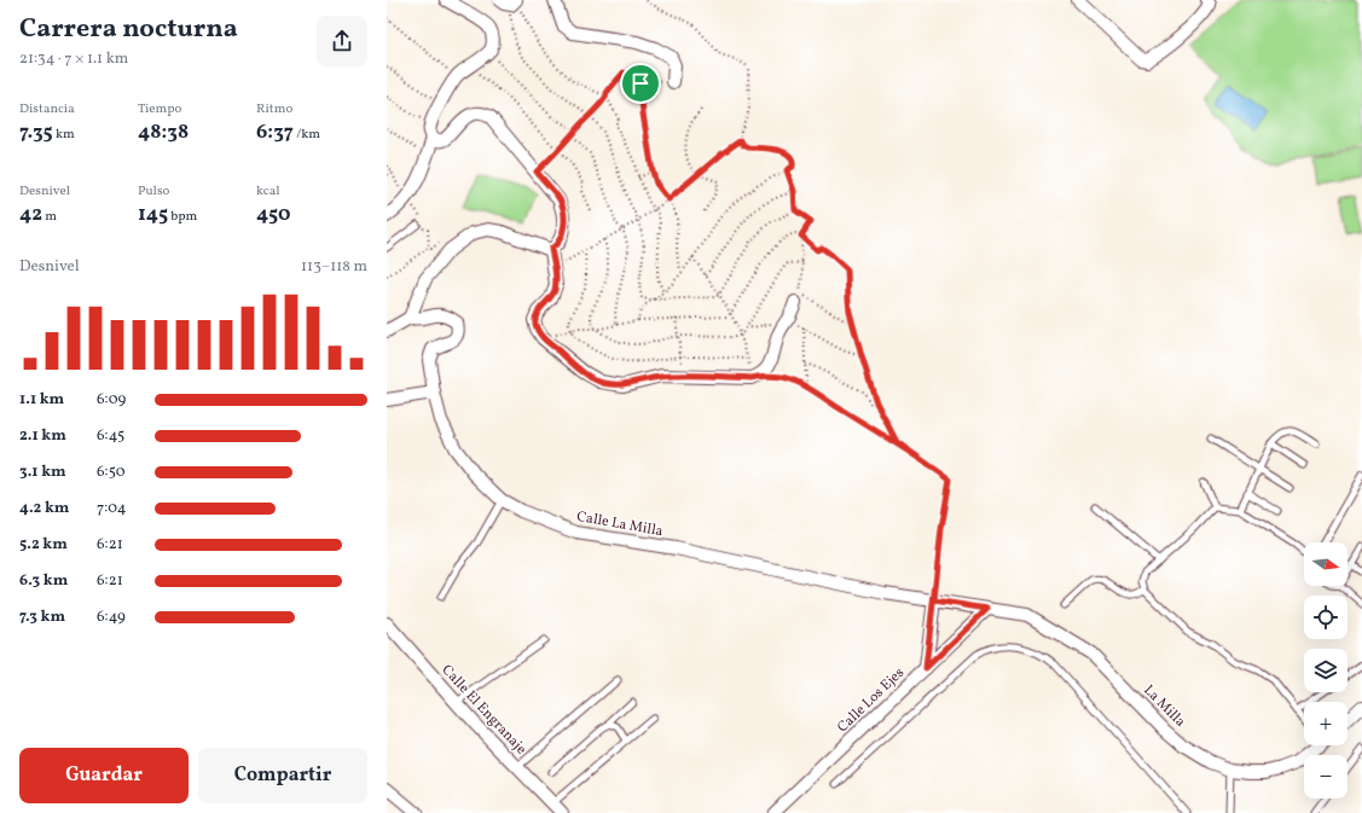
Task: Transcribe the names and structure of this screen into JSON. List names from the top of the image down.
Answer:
{
  "streets": {
    "street": [
      "Calle La Milla",
      "Calle Los Ejes",
      "La Milla",
      "Calle El Engranaje"
    ]
  },
  "crossings": [
    ["Calle La Milla", "Calle Los Ejes"],
    ["Calle La Milla", "La Milla"],
    ["Calle Los Ejes", "La Milla"]
  ],
  "north": "right",
  "page": {
    "heading": ["Carrera nocturna", "21:34 · 7 × 1.1 km"],
    "stats": [
      ["Distancia", "7.35 km"],
      ["Tiempo", "48:38"],
      ["Ritmo", "6:37 /km"],
      ["Desnivel", "42 m"],
      ["Pulso", "145 bpm"],
      ["kcal", "450"]
    ],
    "chart": ["Desnivel", "113–118 m"],
    "list": [
      {
        "name": "1.1 km",
        "note": "6:09"
      },
      {
        "name": "2.1 km",
        "note": "6:45"
      },
      {
        "name": "3.1 km",
        "note": "6:50"
      },
      {
        "name": "4.2 km",
        "note": "7:04"
      },
      {
        "name": "5.2 km",
        "note": "6:21"
      },
      {
        "name": "6.3 km",
        "note": "6:21"
      },
      {
        "name": "7.3 km",
        "note": "6:49"
      }
    ],
    "map_buttons": ["+", "−"],
    "buttons": ["Guardar", "Compartir"]
  }
}
